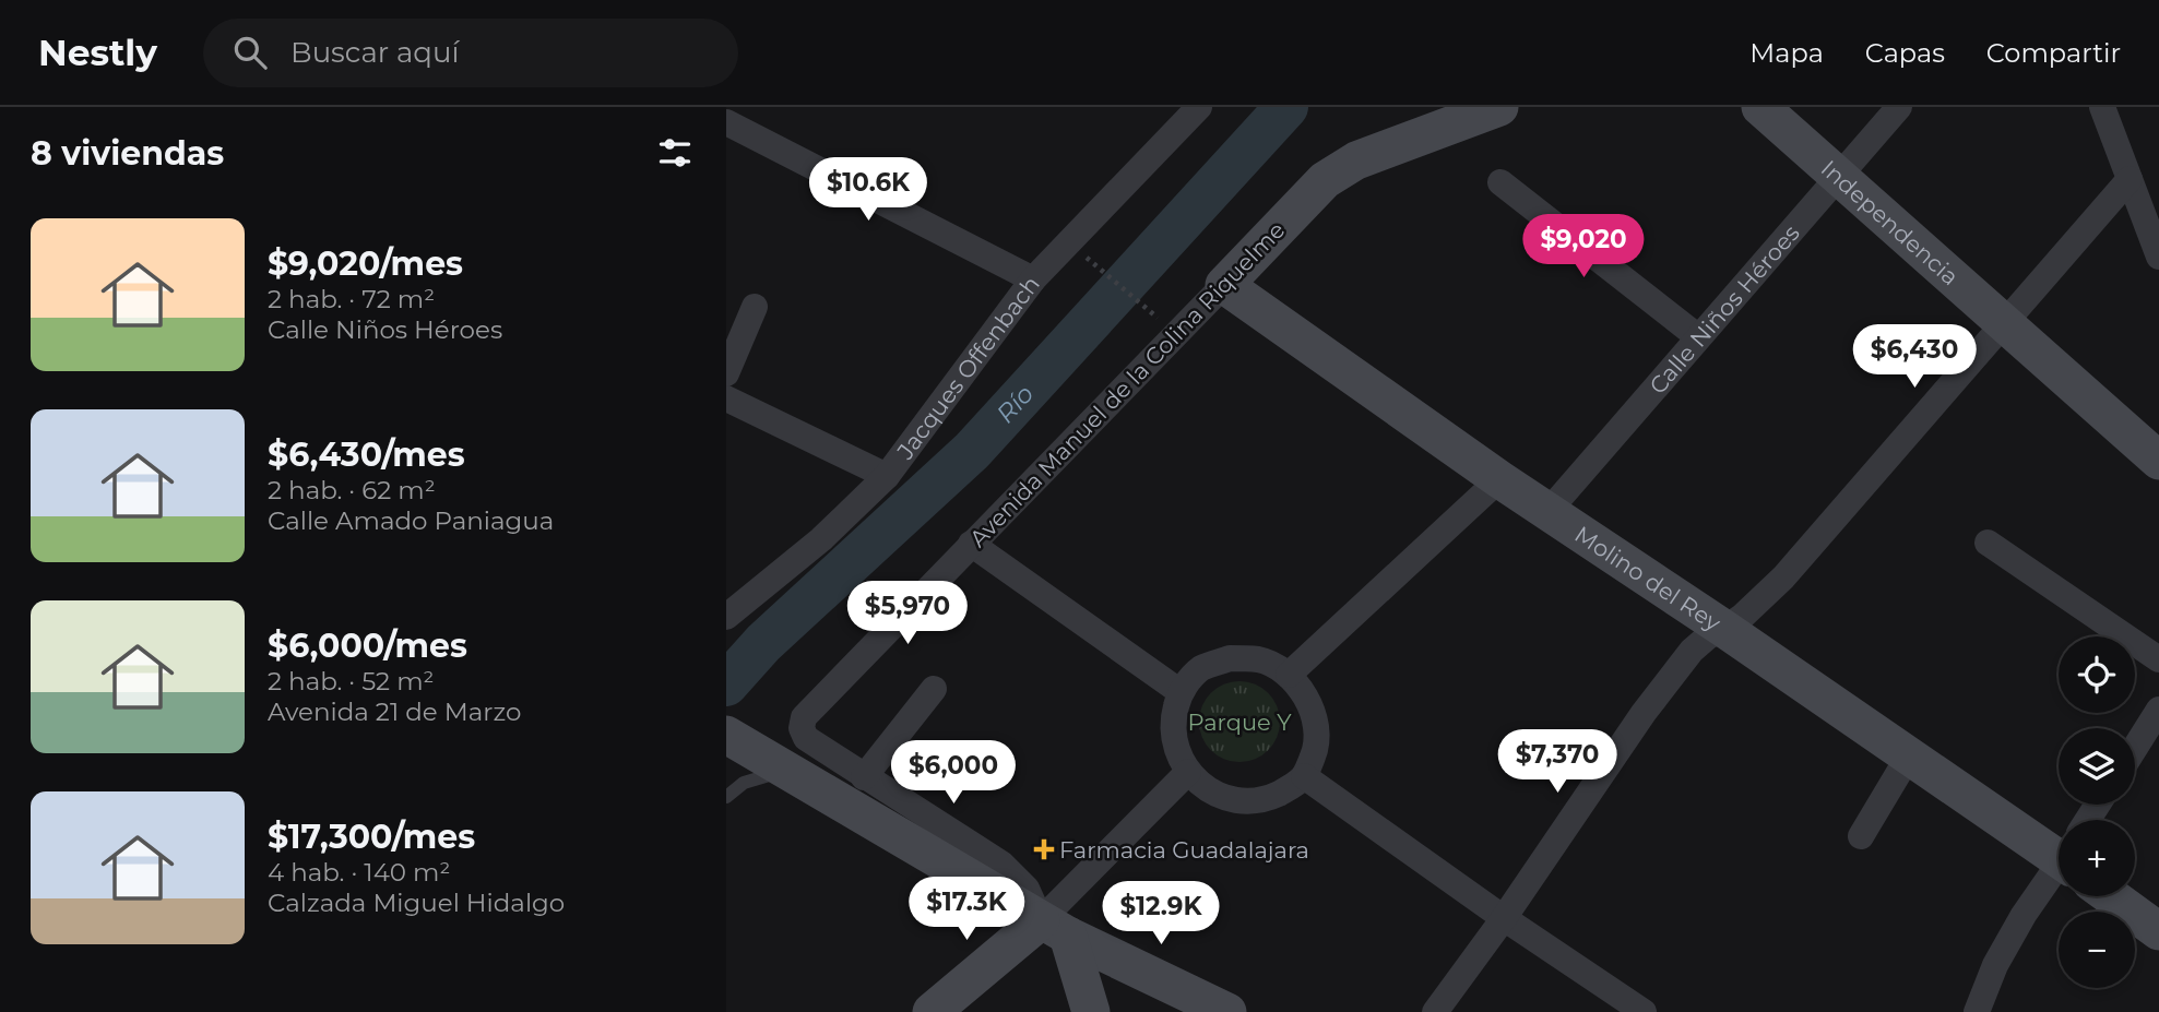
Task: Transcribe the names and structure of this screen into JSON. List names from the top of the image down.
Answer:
{
  "streets": {
    "street": [
      "Independencia",
      "Calle Niños Héroes",
      "Jacques Offenbach",
      "Avenida Manuel de la Colina Riquelme",
      "Molino del Rey"
    ]
  },
  "crossings": [
    ["Independencia", "Calle Niños Héroes"],
    ["Calle Niños Héroes", "Molino del Rey"],
    ["Avenida Manuel de la Colina Riquelme", "Molino del Rey"]
  ],
  "water": ["Río"],
  "parks": ["Parque Y"],
  "places": {
    "health": ["Farmacia Guadalajara"]
  },
  "page": {
    "header": "Nestly",
    "search": "Buscar aquí",
    "nav": ["Mapa", "Capas", "Compartir"],
    "heading": "8 viviendas",
    "price": [
      "$10.6K",
      "$9,020",
      "$6,430",
      "$5,970",
      "$7,370",
      "$6,000",
      "$17.3K",
      "$12.9K"
    ],
    "list": [
      {
        "name": "$9,020/mes",
        "note": "2 hab. · 72 m² · Calle Niños Héroes"
      },
      {
        "name": "$6,430/mes",
        "note": "2 hab. · 62 m² · Calle Amado Paniagua"
      },
      {
        "name": "$6,000/mes",
        "note": "2 hab. · 52 m² · Avenida 21 de Marzo"
      },
      {
        "name": "$17,300/mes",
        "note": "4 hab. · 140 m² · Calzada Miguel Hidalgo"
      }
    ],
    "map_buttons": ["+", "−"]
  }
}
